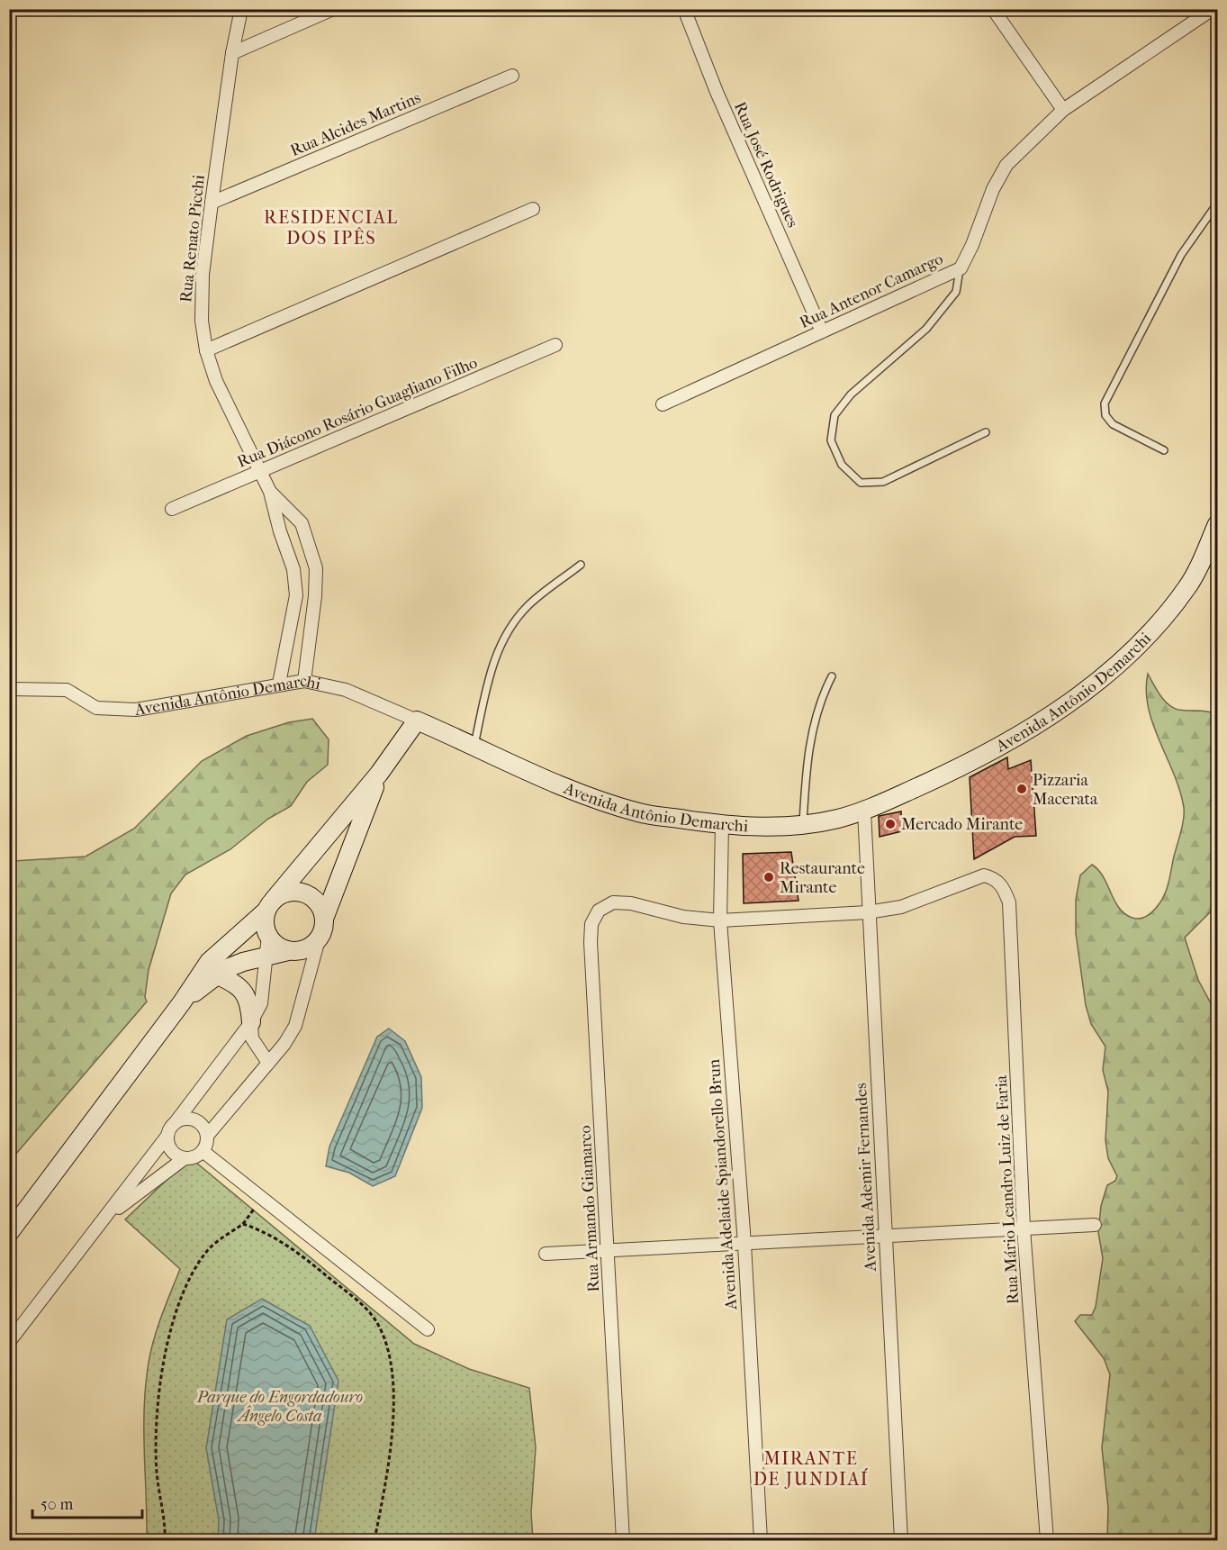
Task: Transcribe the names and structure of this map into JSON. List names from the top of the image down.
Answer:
{
  "streets": {
    "street": [
      "Rua Alcides Martins",
      "Rua José Rodrigues",
      "Rua Renato Picchi",
      "Rua Antenor Camargo",
      "Rua Diácono Rosário Guagliano Filho",
      "Avenida Antônio Demarchi",
      "Avenida Ademir Fernandes",
      "Avenida Adelaide Spiandorello Brun",
      "Rua Mário Leandro Luiz de Faria",
      "Rua Armando Giamarco"
    ]
  },
  "crossings": [
    ["Rua Alcides Martins", "Rua Renato Picchi"],
    ["Rua José Rodrigues", "Rua Antenor Camargo"],
    ["Rua Renato Picchi", "Rua Diácono Rosário Guagliano Filho"],
    ["Rua Renato Picchi", "Avenida Antônio Demarchi"],
    ["Avenida Antônio Demarchi", "Avenida Ademir Fernandes"],
    ["Avenida Antônio Demarchi", "Avenida Adelaide Spiandorello Brun"],
    ["Avenida Ademir Fernandes", "Rua Mário Leandro Luiz de Faria"],
    ["Avenida Adelaide Spiandorello Brun", "Rua Mário Leandro Luiz de Faria"],
    ["Rua Mário Leandro Luiz de Faria", "Rua Armando Giamarco"]
  ],
  "districts": ["RESIDENCIAL DOS IPÊS", "MIRANTE DE JUNDIAÍ"],
  "parks": ["Parque do Engordadouro Ângelo Costa"],
  "places": ["Pizzaria Macerata", "Mercado Mirante", "Restaurante Mirante"],
  "scale_bar": "50 m"
}
